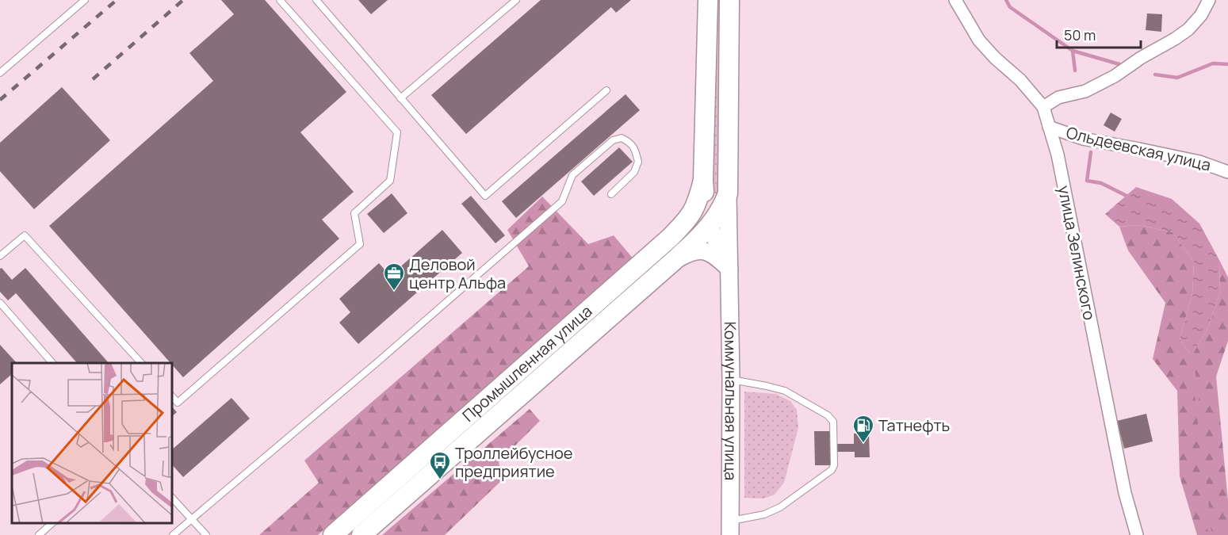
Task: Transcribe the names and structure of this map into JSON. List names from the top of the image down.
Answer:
{
  "streets": {
    "main road": ["Промышленная улица", "Коммунальная улица"],
    "street": ["Ольдеевская улица", "улица Зелинского"]
  },
  "crossings": [
    ["Ольдеевская улица", "улица Зелинского"],
    ["Промышленная улица", "Коммунальная улица"]
  ],
  "places": {
    "office": ["Деловой центр Альфа"],
    "fuel station": ["Татнефть"],
    "bus stop": ["Троллейбусное предприятие"]
  },
  "scale_bar": "50 m"
}
